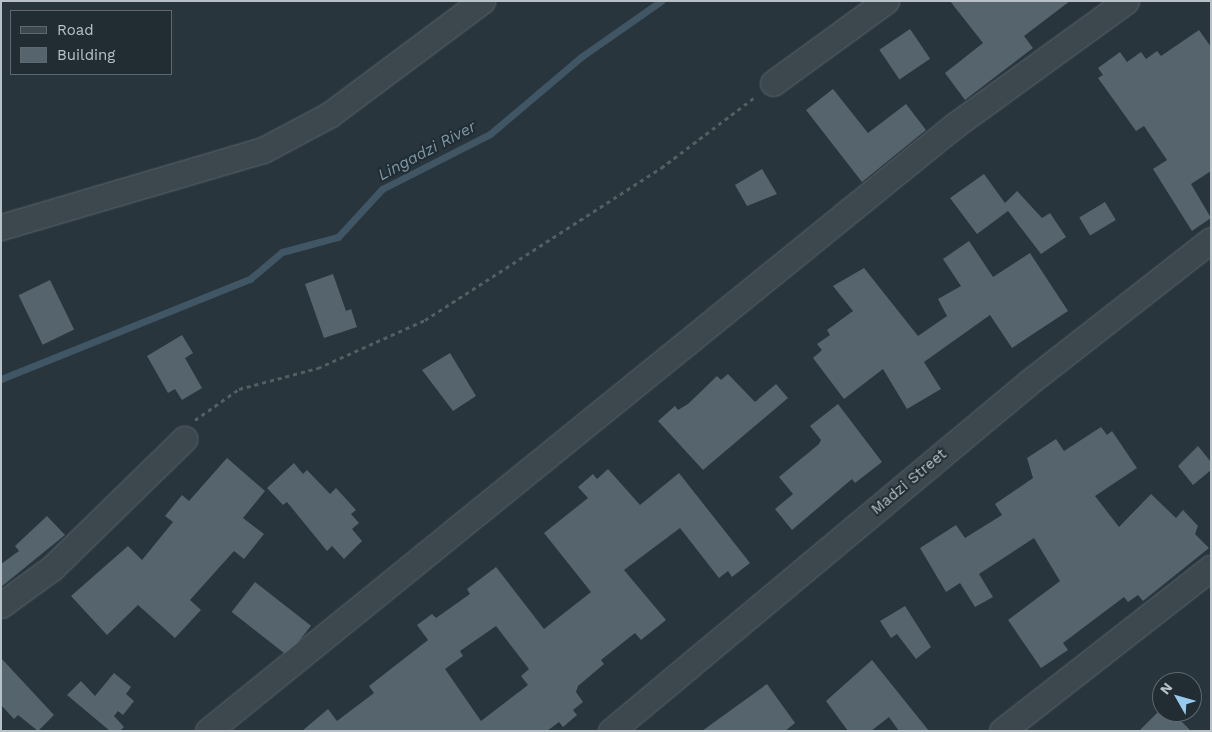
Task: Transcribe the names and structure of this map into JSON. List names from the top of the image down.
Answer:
{
  "streets": {
    "street": ["Madzi Street"]
  },
  "water": ["Lingadzi River"],
  "legend": ["Road", "Building"],
  "north": "top left"
}
